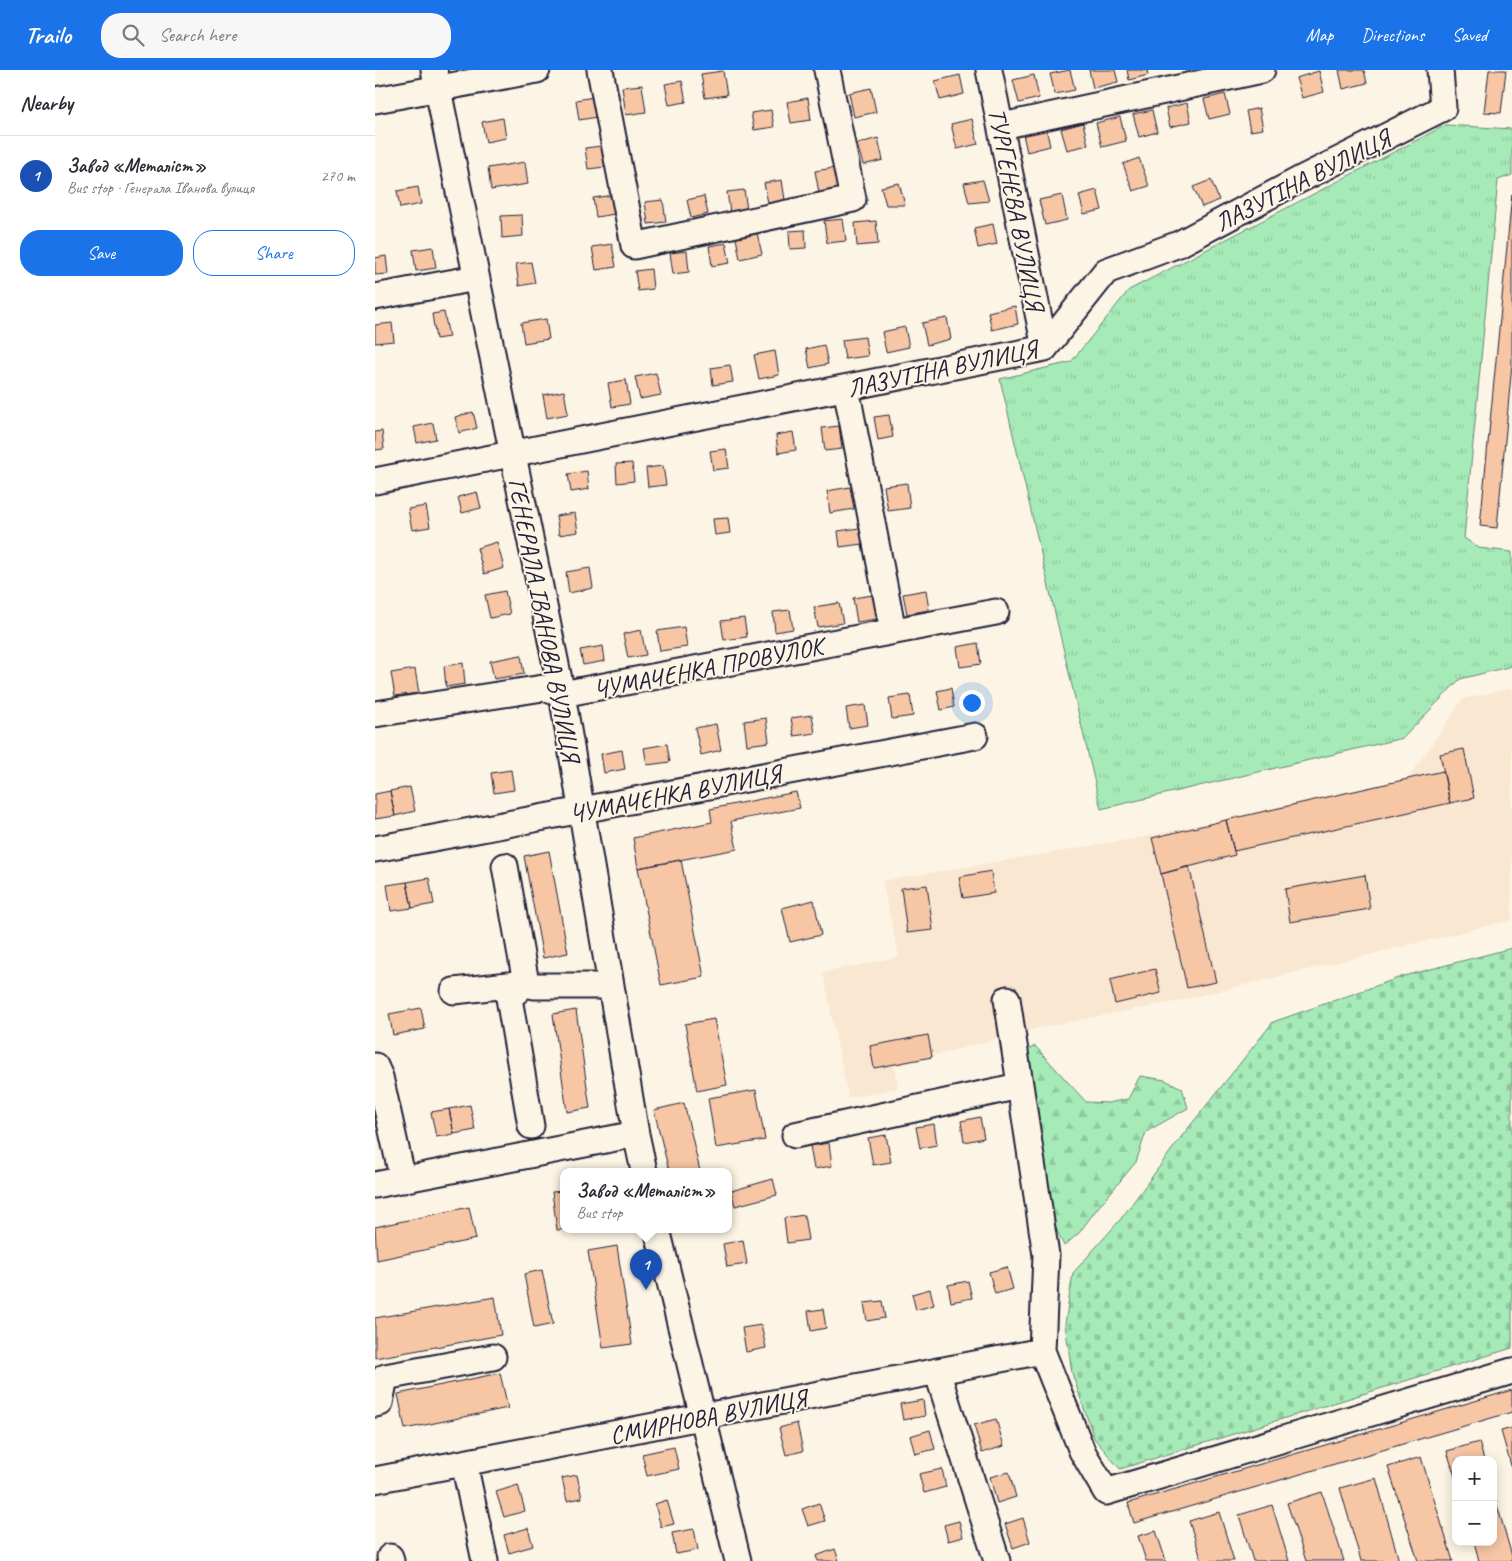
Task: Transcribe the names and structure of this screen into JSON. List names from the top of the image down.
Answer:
{
  "streets": {
    "street": [
      "ЛАЗУТІНА ВУЛИЦЯ",
      "ТУРГЕНЄВА ВУЛИЦЯ",
      "ГЕНЕРАЛА ІВАНОВА ВУЛИЦЯ",
      "ЧУМАЧЕНКА ПРОВУЛОК",
      "ЧУМАЧЕНКА ВУЛИЦЯ",
      "СМИРНОВА ВУЛИЦЯ"
    ]
  },
  "crossings": [
    ["ЛАЗУТІНА ВУЛИЦЯ", "ТУРГЕНЄВА ВУЛИЦЯ"],
    ["ЛАЗУТІНА ВУЛИЦЯ", "ГЕНЕРАЛА ІВАНОВА ВУЛИЦЯ"],
    ["ГЕНЕРАЛА ІВАНОВА ВУЛИЦЯ", "ЧУМАЧЕНКА ПРОВУЛОК"],
    ["ГЕНЕРАЛА ІВАНОВА ВУЛИЦЯ", "ЧУМАЧЕНКА ВУЛИЦЯ"]
  ],
  "page": {
    "header": "Trailo",
    "search": "Search here",
    "nav": ["Map", "Directions", "Saved"],
    "heading": "Nearby",
    "list": [
      {
        "mark": "1",
        "name": "Завод «Металіст»",
        "note": "Bus stop · Генерала Іванова вулиця",
        "value": "270 m"
      }
    ],
    "buttons": ["Save", "Share"],
    "popup": ["Завод «Металіст»", "Bus stop"],
    "pins": "1",
    "map_buttons": ["+", "−"]
  }
}
